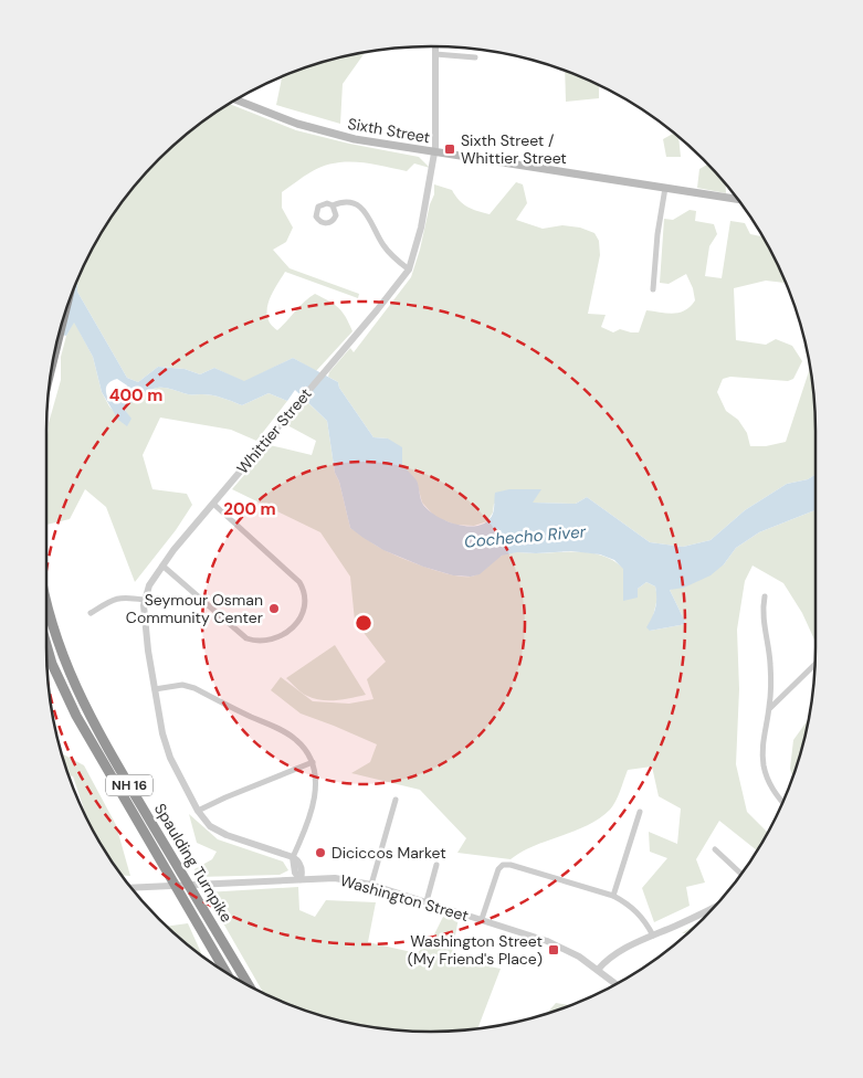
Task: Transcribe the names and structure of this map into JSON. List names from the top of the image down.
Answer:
{
  "streets": {
    "highway": ["NH 16", "Spaulding Turnpike"],
    "main road": ["Sixth Street"],
    "street": ["Whittier Street", "Washington Street"]
  },
  "crossings": [
    ["Sixth Street", "Whittier Street"]
  ],
  "water": ["Cochecho River"],
  "places": {
    "transit": ["Sixth Street / Whittier Street", "Washington Street (My Friend's Place)"],
    "other": ["Seymour Osman Community Center", "Diciccos Market"]
  },
  "rings": ["400 m", "200 m"]
}
